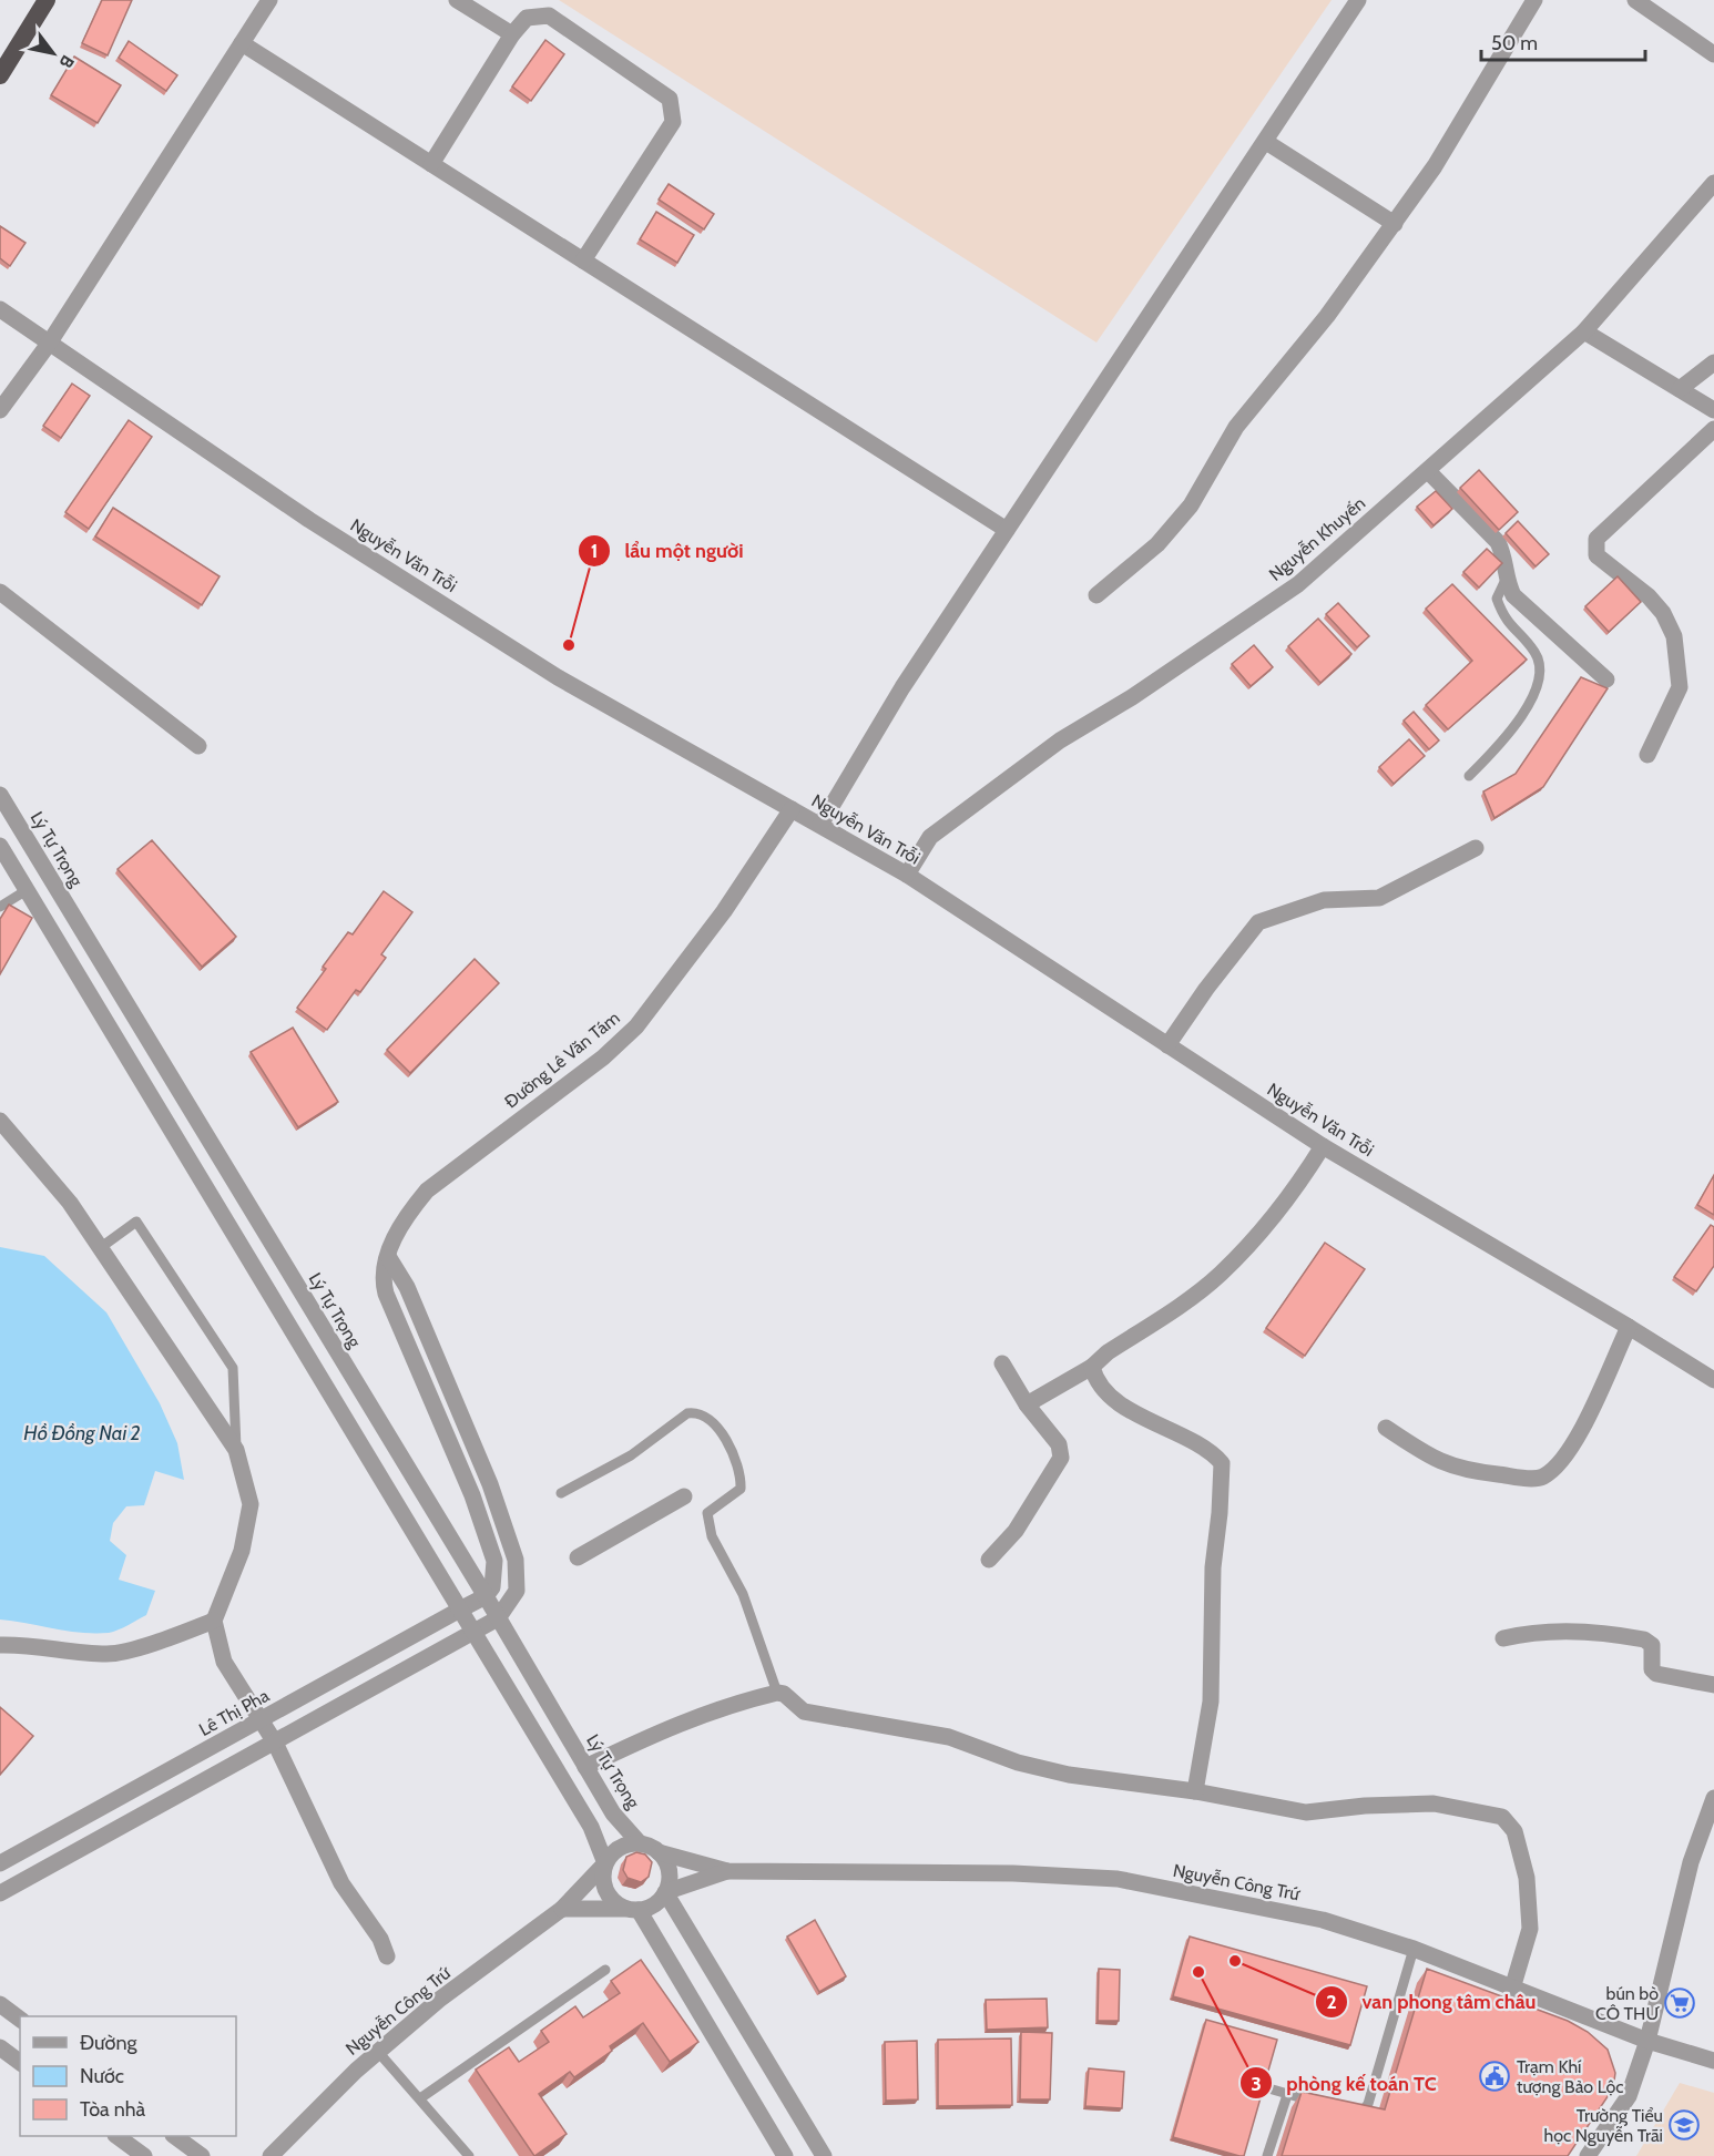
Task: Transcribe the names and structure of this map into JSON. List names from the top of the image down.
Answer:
{
  "streets": {
    "street": [
      "Nguyễn Khuyến",
      "Nguyễn Văn Trỗi",
      "Lý Tự Trọng",
      "Đường Lê Văn Tám",
      "Lê Thị Pha",
      "Nguyễn Công Trứ"
    ]
  },
  "crossings": [
    ["Nguyễn Khuyến", "Nguyễn Văn Trỗi"],
    ["Nguyễn Văn Trỗi", "Đường Lê Văn Tám"],
    ["Lý Tự Trọng", "Đường Lê Văn Tám"],
    ["Lý Tự Trọng", "Lê Thị Pha"],
    ["Lý Tự Trọng", "Nguyễn Công Trứ"],
    ["Đường Lê Văn Tám", "Lê Thị Pha"]
  ],
  "water": ["Hồ Đồng Nai 2"],
  "places": {
    "other": ["lẩu một người", "van phong tâm châu", "phòng kế toán TC"],
    "supermarket": ["bún bò CÔ THƯ"],
    "public building": ["Trạm Khí tượng Bảo Lộc"],
    "school or university": ["Trường Tiểu học Nguyễn Trãi"]
  },
  "legend": ["Đường", "Nước", "Tòa nhà"],
  "scale_bar": "50 m",
  "north": "bottom right"
}
